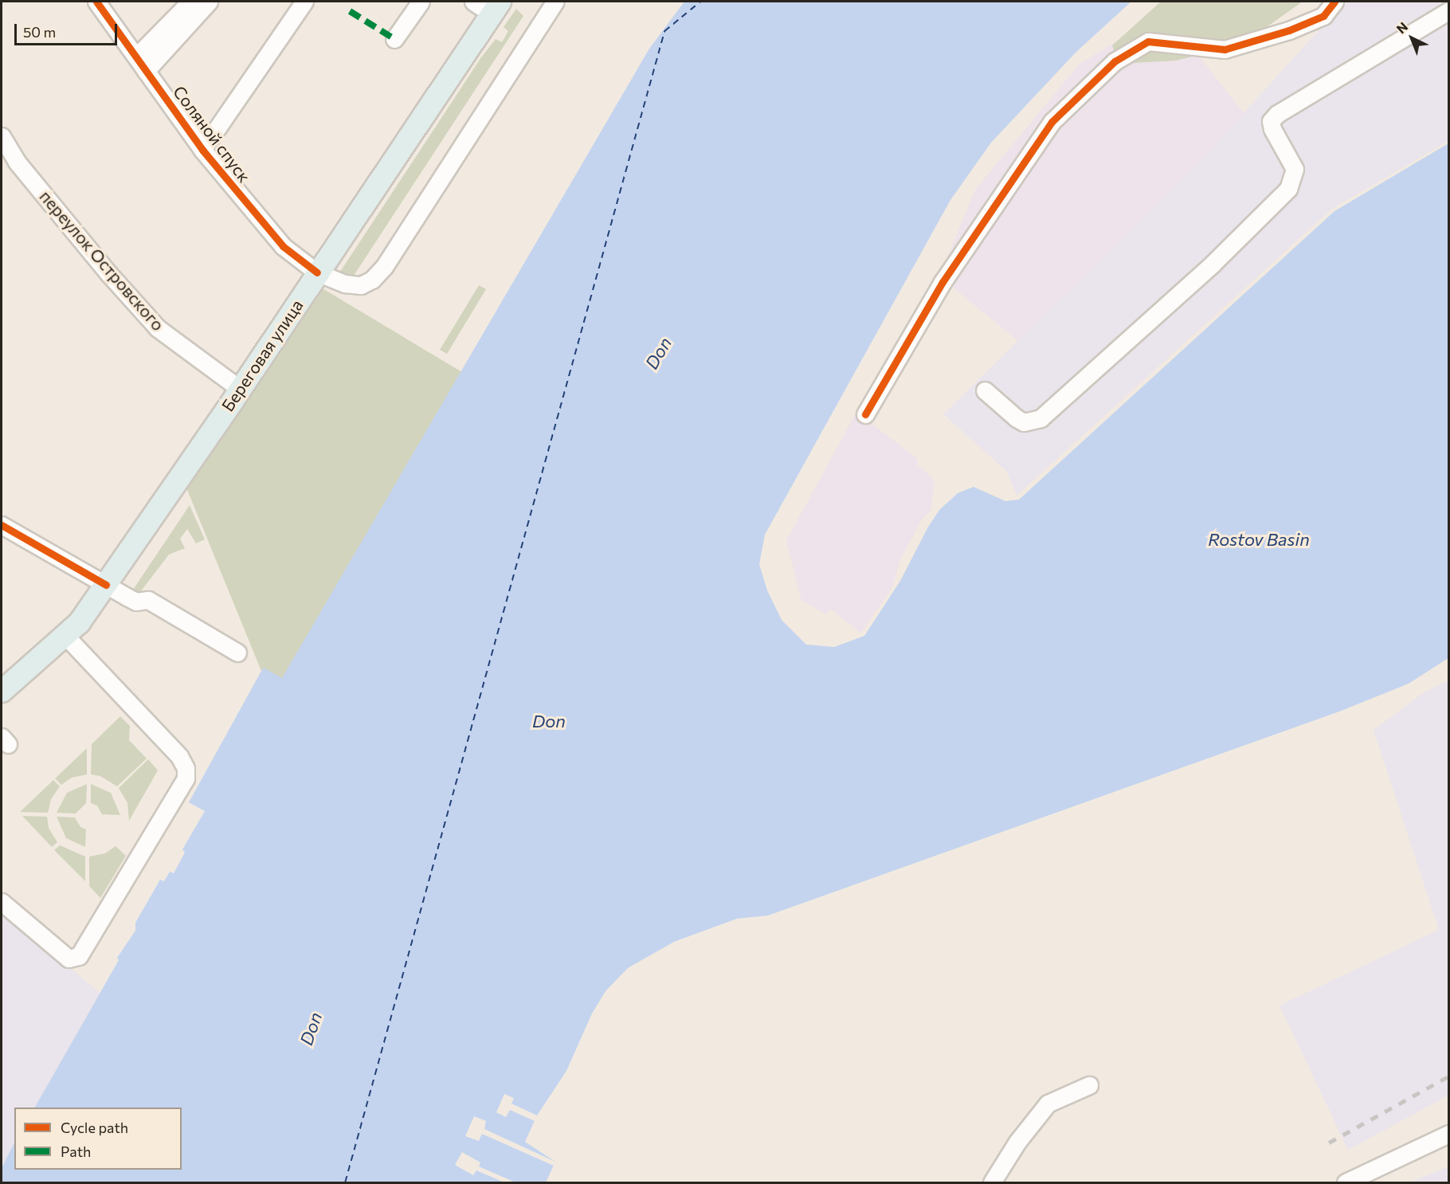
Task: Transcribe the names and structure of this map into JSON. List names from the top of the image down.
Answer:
{
  "streets": {
    "main road": ["Береговая улица"],
    "street": ["Соляной спуск", "переулок Островского"]
  },
  "crossings": [
    ["Соляной спуск", "Береговая улица"],
    ["переулок Островского", "Береговая улица"]
  ],
  "water": ["Don", "Rostov Basin"],
  "legend": ["Cycle path", "Path"],
  "scale_bar": "50 m",
  "north": "top left"
}
